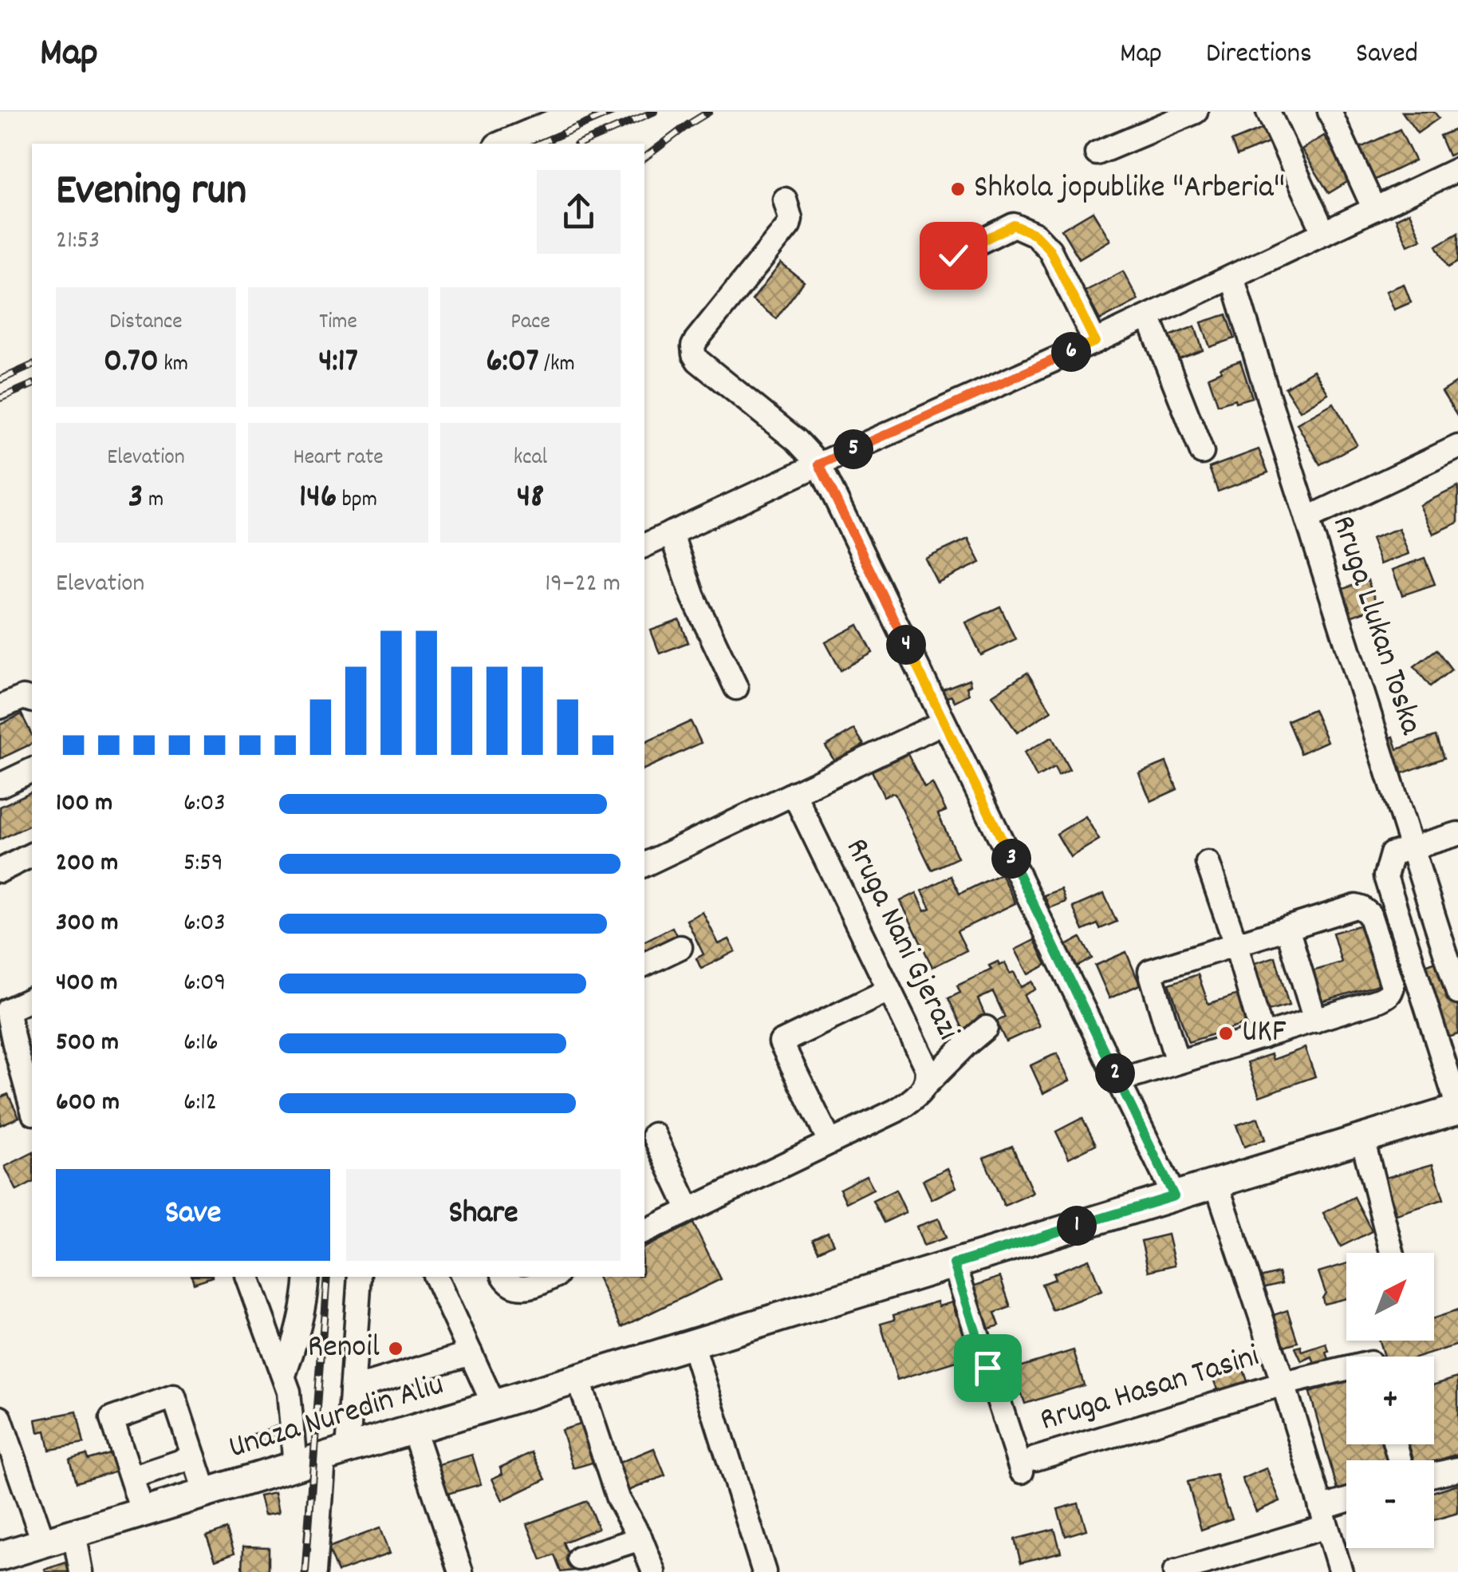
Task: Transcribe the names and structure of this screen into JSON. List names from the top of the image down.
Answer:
{
  "streets": {
    "main road": ["Unaza Nuredin Aliu"],
    "street": ["Rruga Llukan Toska", "Rruga Nani Gjerazi", "Rruga Hasan Tasini"]
  },
  "crossings": [
    ["Rruga Hasan Tasini", "Unaza Nuredin Aliu"]
  ],
  "places": ["Shkola jopublike \"Arberia\"", "UKF", "Renoil"],
  "north": "top right",
  "page": {
    "header": "Map",
    "nav": ["Map", "Directions", "Saved"],
    "heading": ["Evening run", "21:53"],
    "stats": [
      ["Distance", "0.70 km"],
      ["Time", "4:17"],
      ["Pace", "6:07 /km"],
      ["Elevation", "3 m"],
      ["Heart rate", "146 bpm"],
      ["kcal", "48"]
    ],
    "pins": [
      "6",
      "5",
      "4",
      "3",
      "2",
      "1"
    ],
    "chart": ["Elevation", "19–22 m"],
    "list": [
      {
        "name": "100 m",
        "note": "6:03"
      },
      {
        "name": "200 m",
        "note": "5:59"
      },
      {
        "name": "300 m",
        "note": "6:03"
      },
      {
        "name": "400 m",
        "note": "6:09"
      },
      {
        "name": "500 m",
        "note": "6:16"
      },
      {
        "name": "600 m",
        "note": "6:12"
      }
    ],
    "buttons": ["Save", "Share"],
    "map_buttons": ["+", "−"]
  }
}
